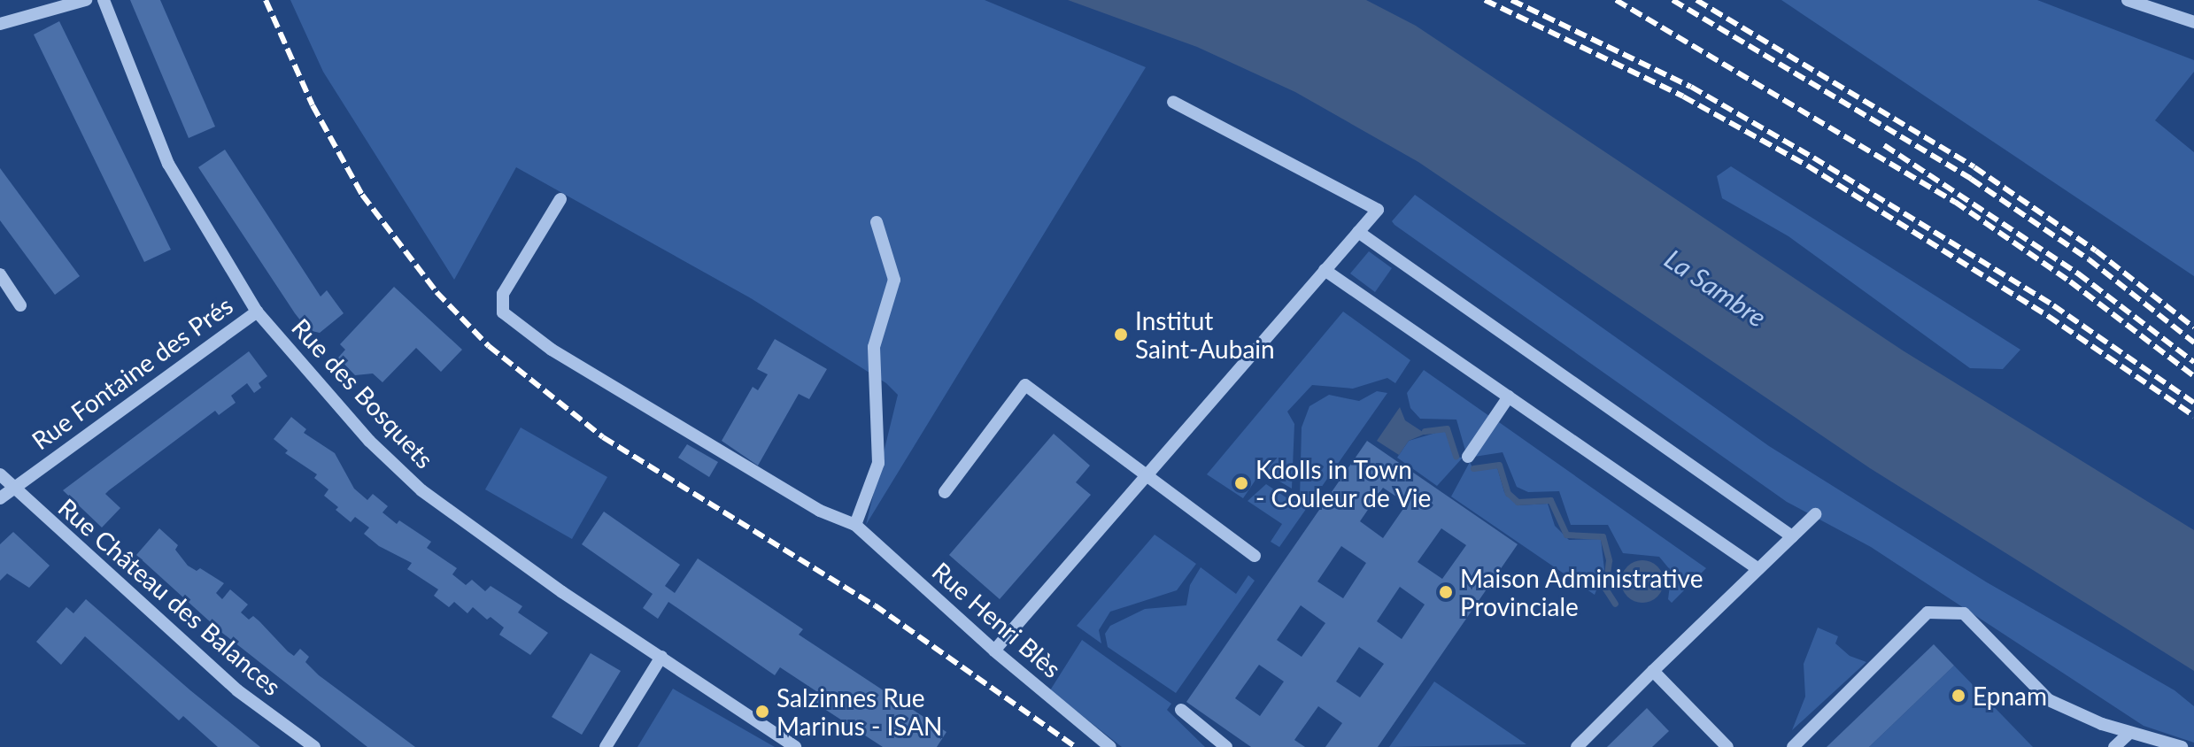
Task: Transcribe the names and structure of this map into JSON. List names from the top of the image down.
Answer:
{
  "streets": {
    "street": [
      "Rue Fontaine des Prés",
      "Rue des Bosquets",
      "Rue Château des Balances",
      "Rue Henri Blès"
    ]
  },
  "crossings": [
    ["Rue Fontaine des Prés", "Rue des Bosquets"],
    ["Rue Fontaine des Prés", "Rue Château des Balances"]
  ],
  "water": ["La Sambre"],
  "places": [
    "Institut Saint-Aubain",
    "Kdolls in Town - Couleur de Vie",
    "Maison Administrative Provinciale",
    "Epnam",
    "Salzinnes Rue Marinus - ISAN"
  ]
}
